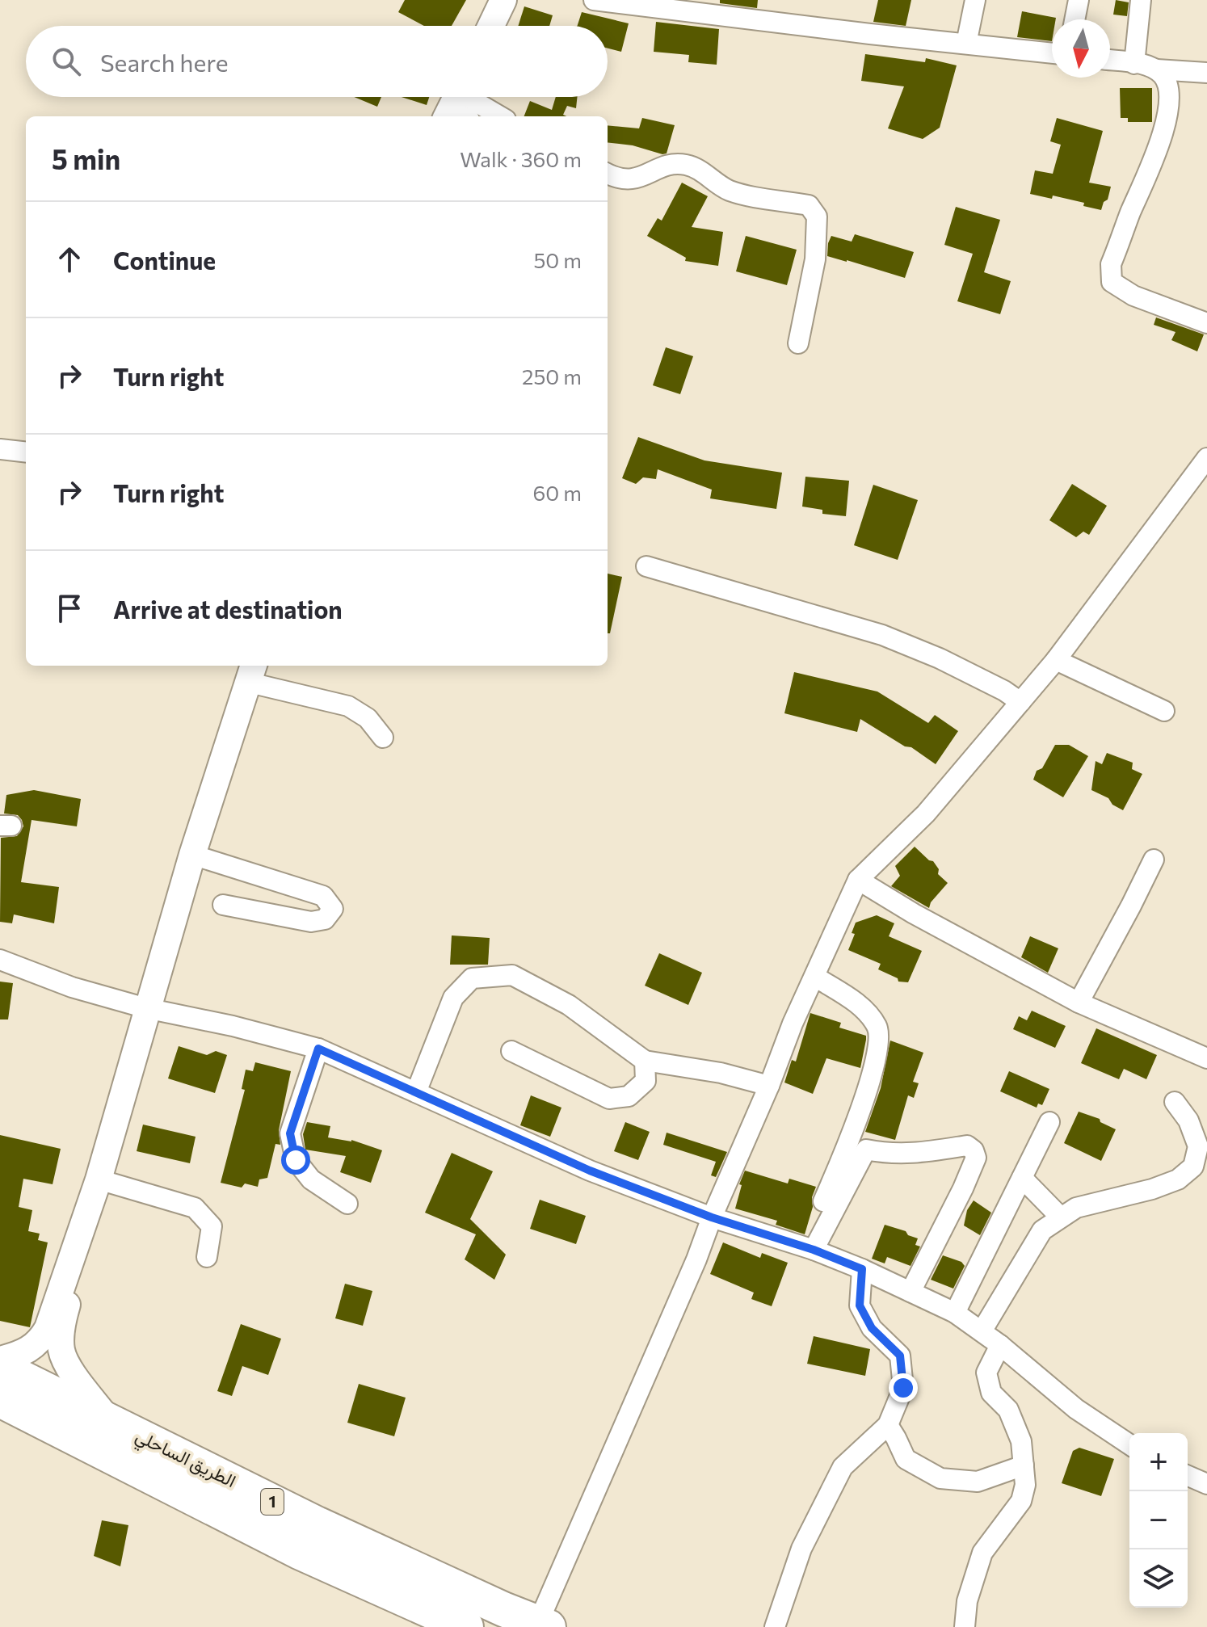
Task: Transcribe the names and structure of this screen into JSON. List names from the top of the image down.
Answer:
{
  "streets": {
    "highway": ["الطريق الساحلي", "1"]
  },
  "north": "bottom",
  "page": {
    "search": "Search here",
    "heading": ["5 min", "Walk · 360 m"],
    "list": [
      ["Continue", "50 m"],
      ["Turn right", "250 m"],
      ["Turn right", "60 m"],
      "Arrive at destination"
    ],
    "map_buttons": ["+", "−"]
  }
}
